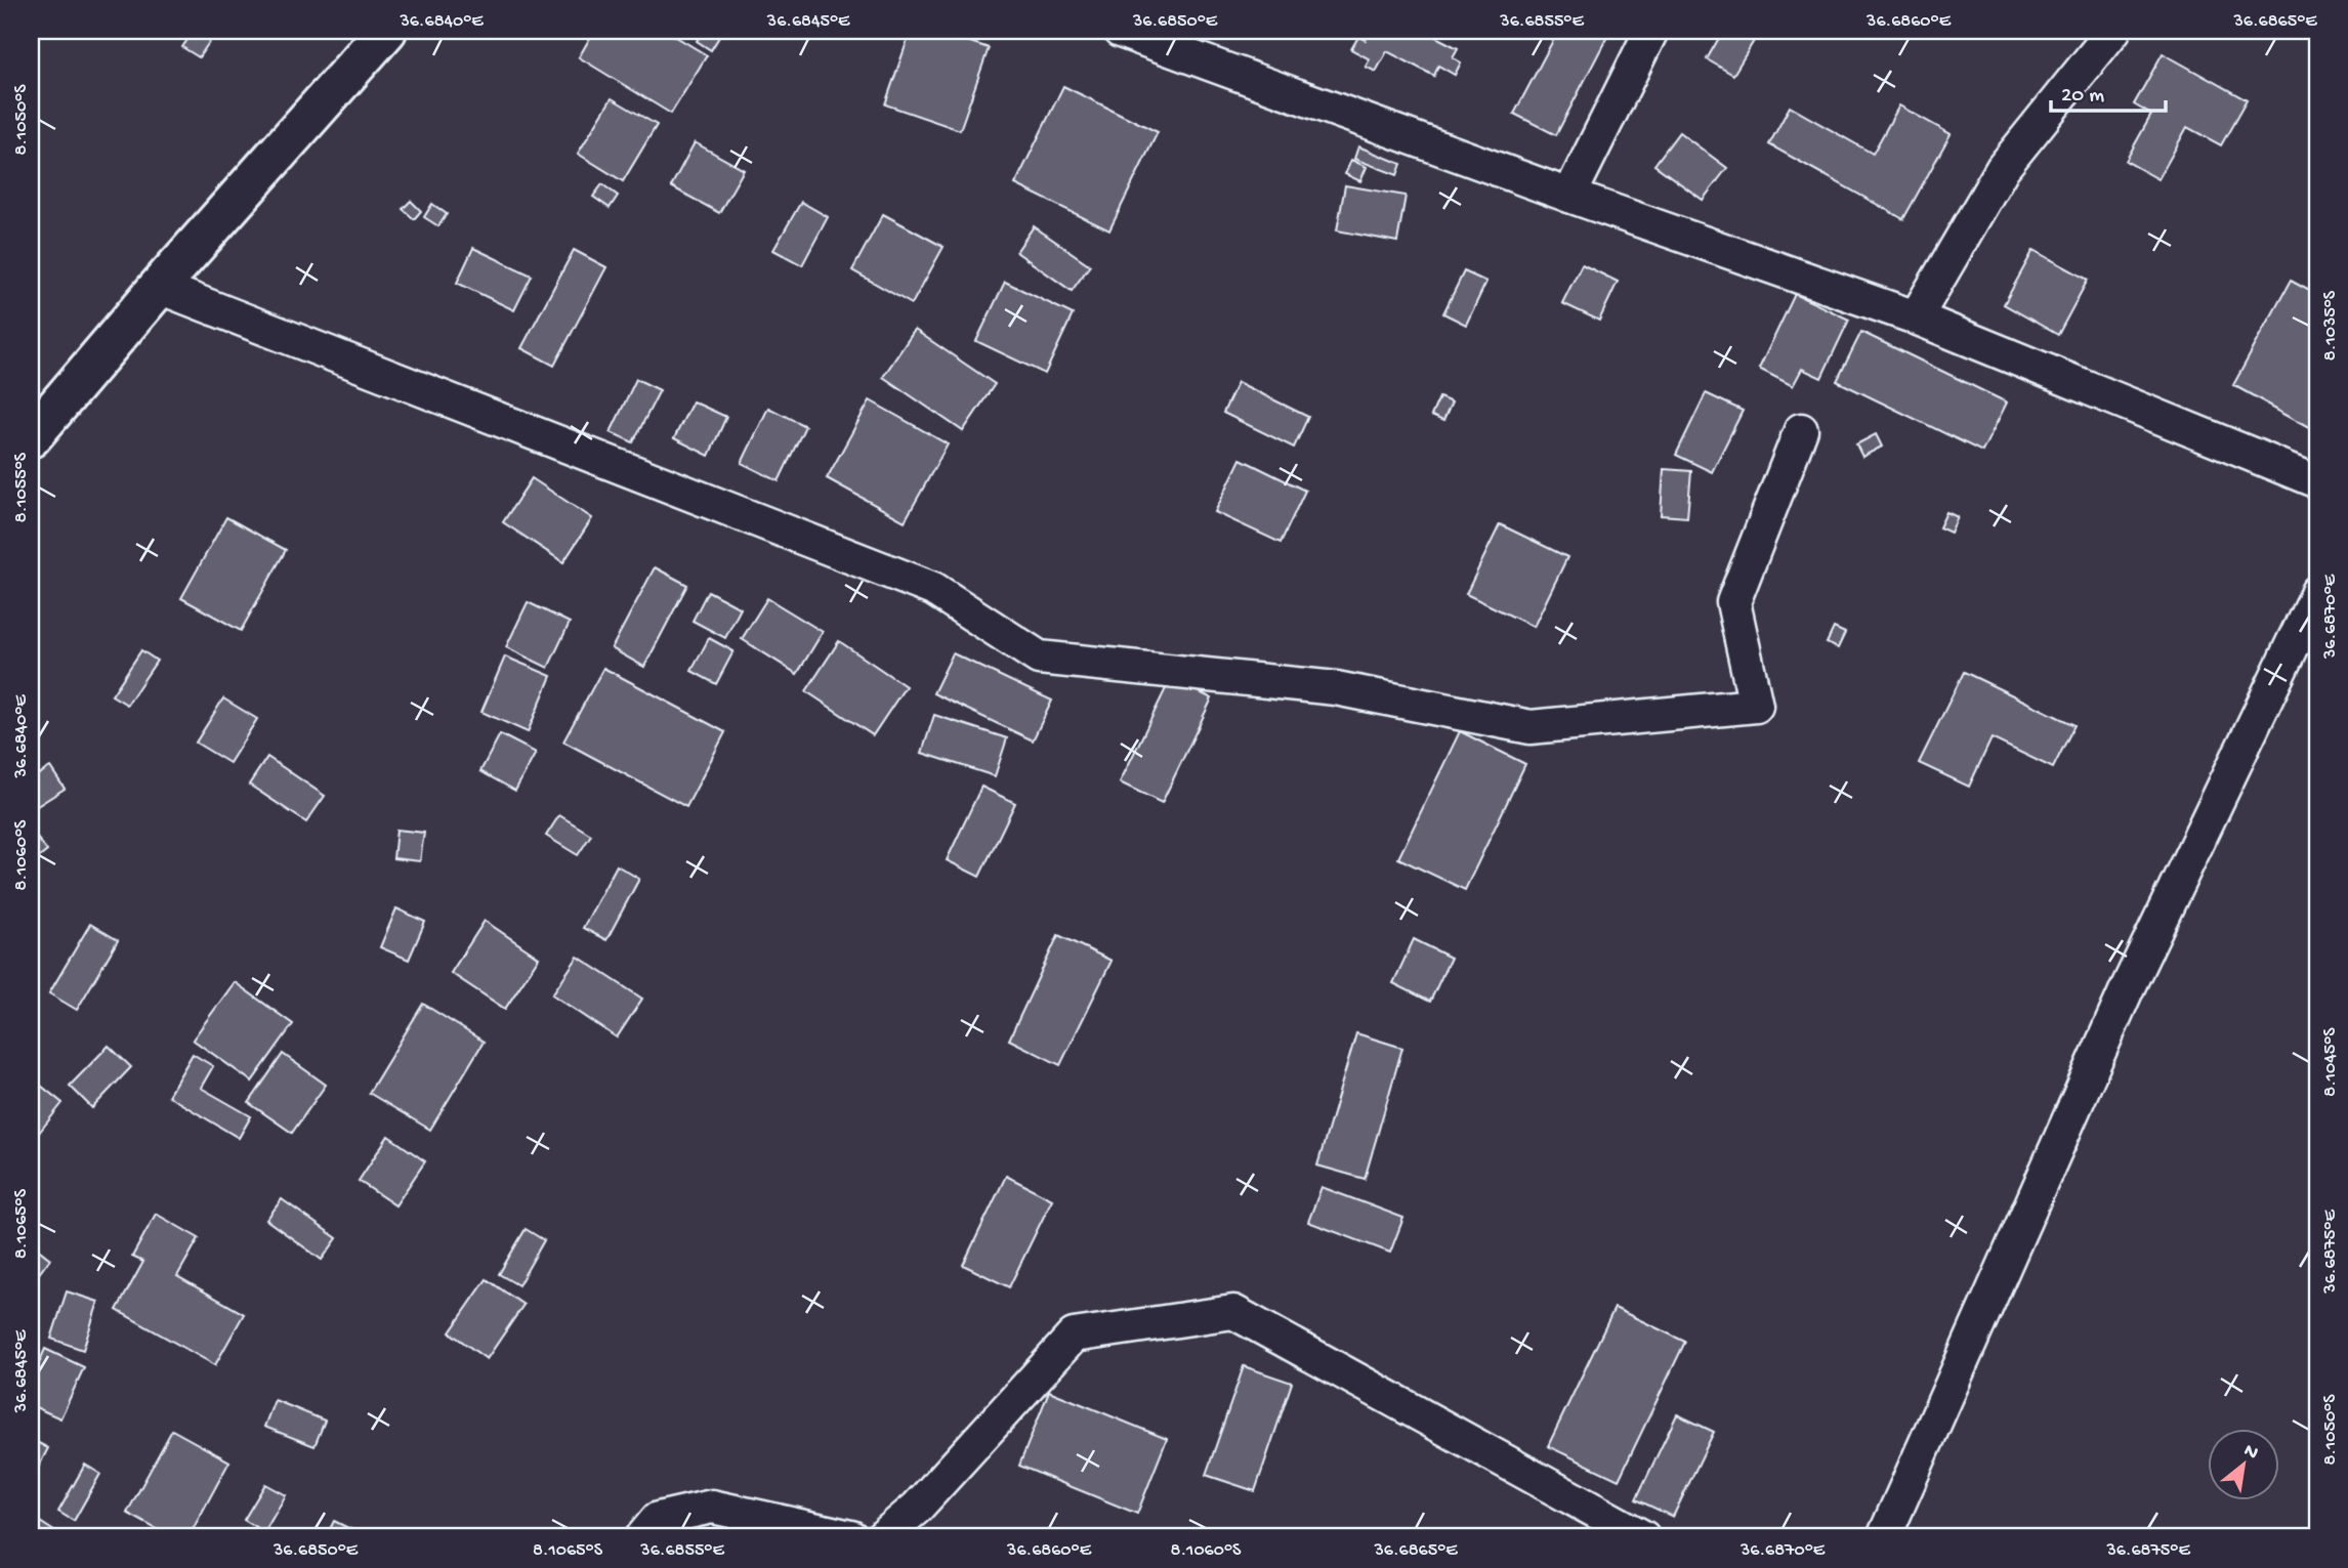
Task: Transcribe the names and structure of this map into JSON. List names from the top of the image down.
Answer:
{
  "scale_bar": "20 m",
  "north": "top right",
  "coordinates": [
    "36.6840°E",
    "36.6845°E",
    "36.6850°E",
    "36.6855°E",
    "36.6860°E",
    "36.6865°E",
    "8.1050°S",
    "8.1035°S",
    "8.1055°S",
    "36.6870°E",
    "8.1060°S",
    "8.1045°S",
    "8.1065°S",
    "36.6875°E"
  ]
}
